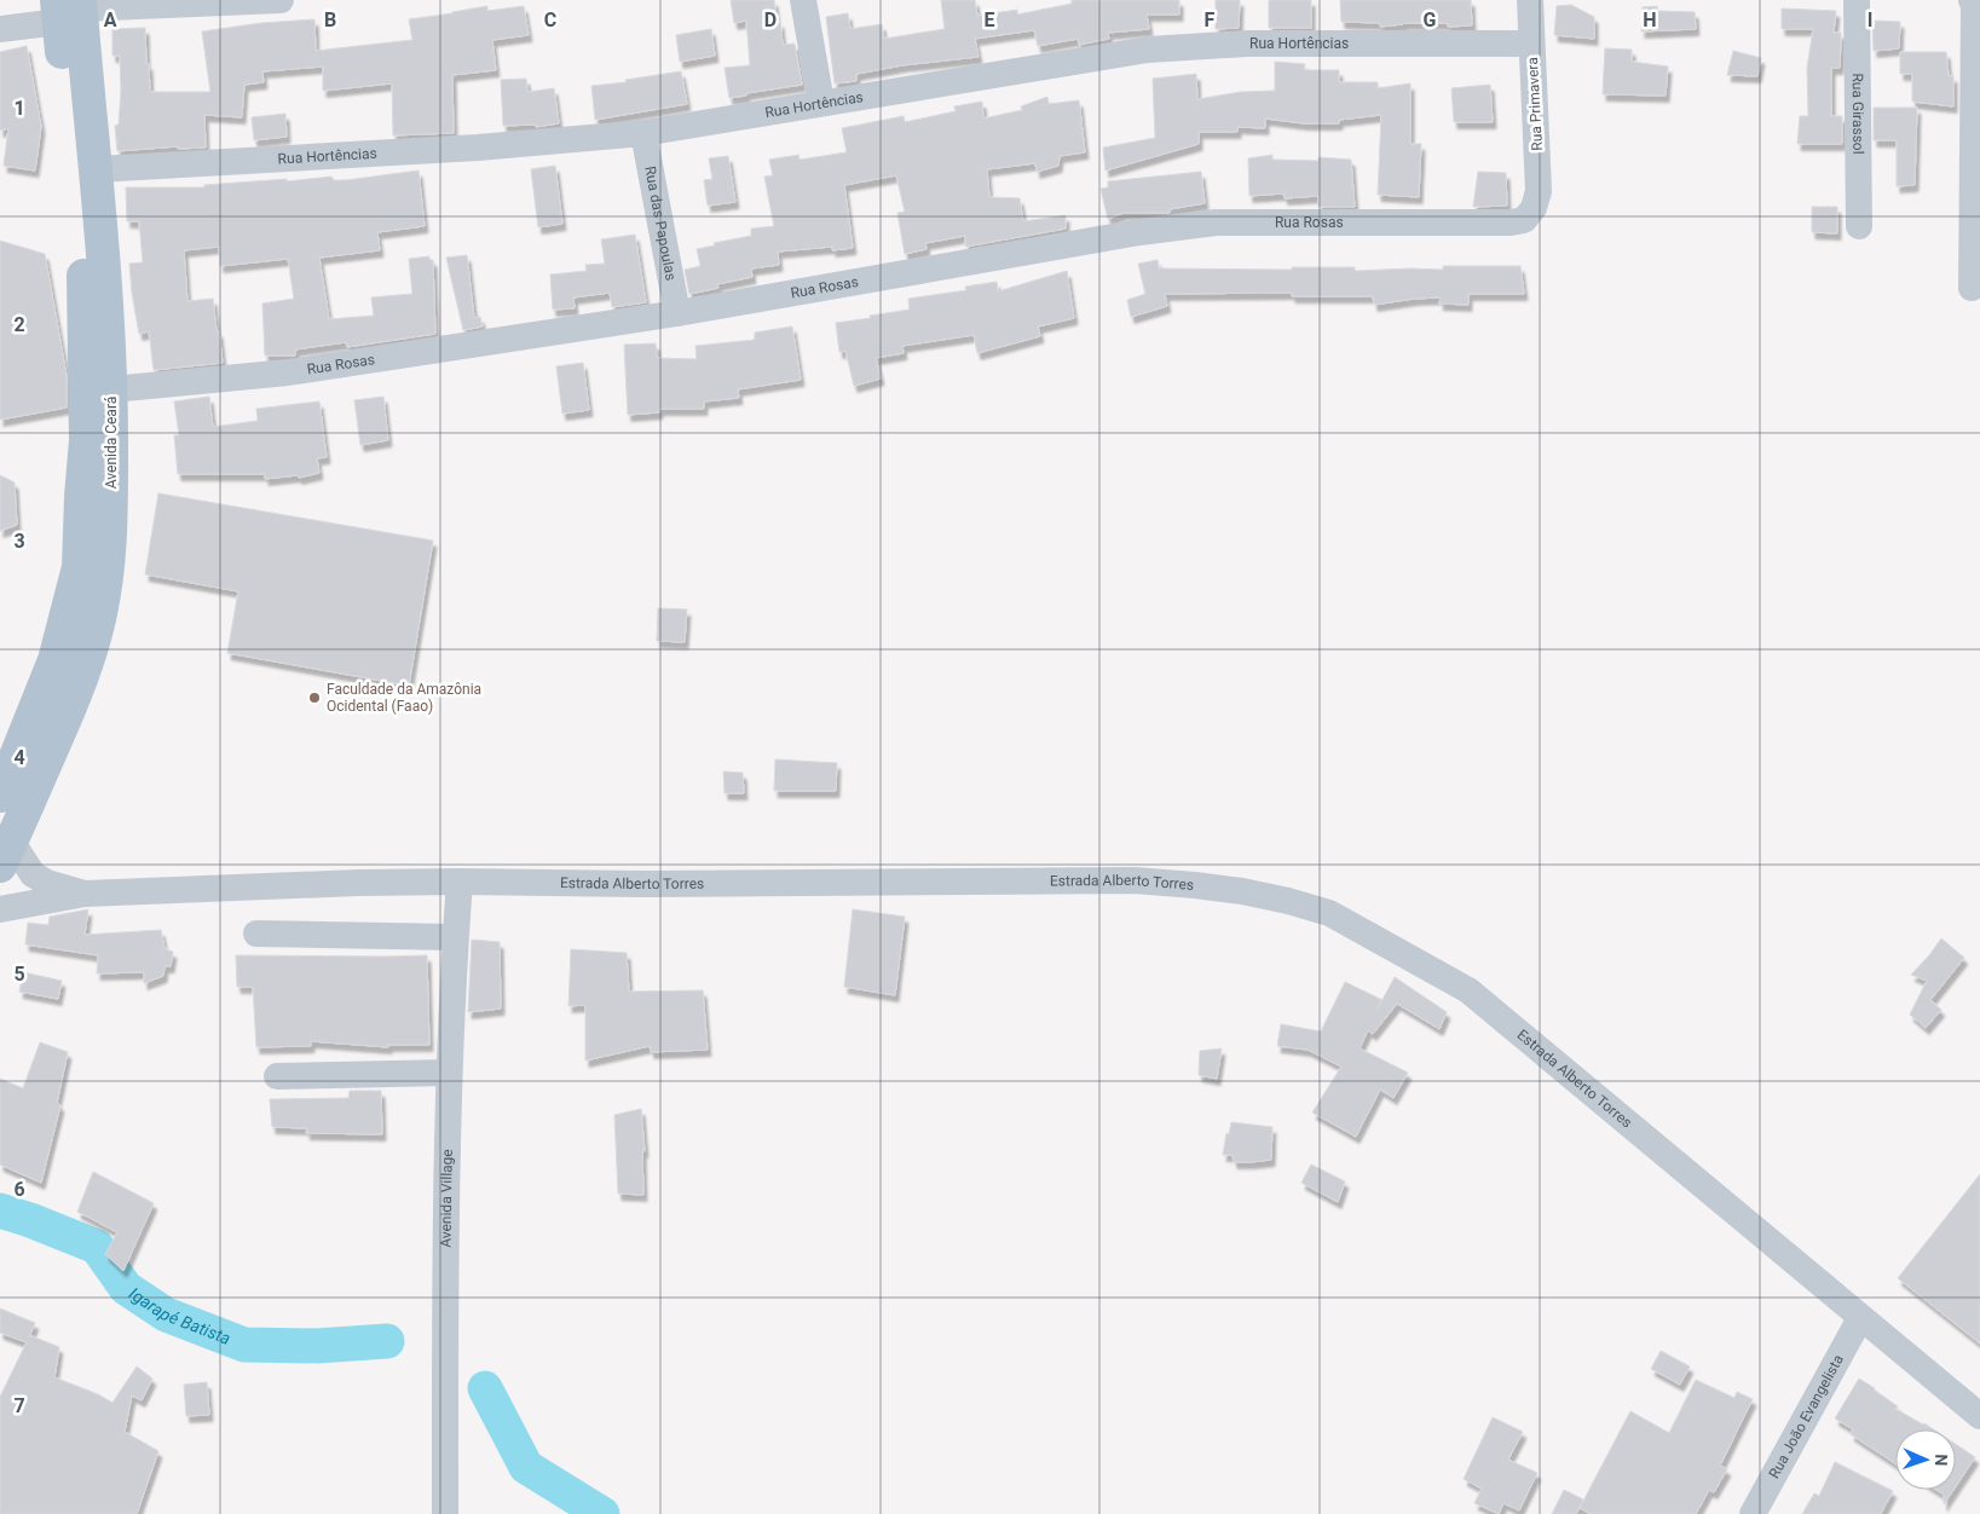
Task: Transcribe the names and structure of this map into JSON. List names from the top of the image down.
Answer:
{
  "streets": {
    "main road": ["Avenida Ceará"],
    "street": [
      "Rua Hortências",
      "Rua Primavera",
      "Rua Girassol",
      "Rua das Papoulas",
      "Rua Rosas",
      "Estrada Alberto Torres",
      "Avenida Village",
      "Rua João Evangelista"
    ]
  },
  "crossings": [
    ["Rua Hortências", "Rua Primavera"],
    ["Rua Hortências", "Rua das Papoulas"],
    ["Rua Hortências", "Avenida Ceará"],
    ["Rua Primavera", "Rua Rosas"],
    ["Rua das Papoulas", "Rua Rosas"],
    ["Rua Rosas", "Avenida Ceará"],
    ["Avenida Ceará", "Estrada Alberto Torres"],
    ["Estrada Alberto Torres", "Avenida Village"],
    ["Estrada Alberto Torres", "Rua João Evangelista"]
  ],
  "water": ["Igarapé Batista"],
  "places": ["Faculdade da Amazônia Ocidental (Faao)"],
  "north": "right",
  "grid": {
    "columns": [
      "A",
      "B",
      "C",
      "D",
      "E",
      "F",
      "G",
      "H",
      "I"
    ],
    "rows": [
      "1",
      "2",
      "3",
      "4",
      "5",
      "6",
      "7"
    ]
  }
}
